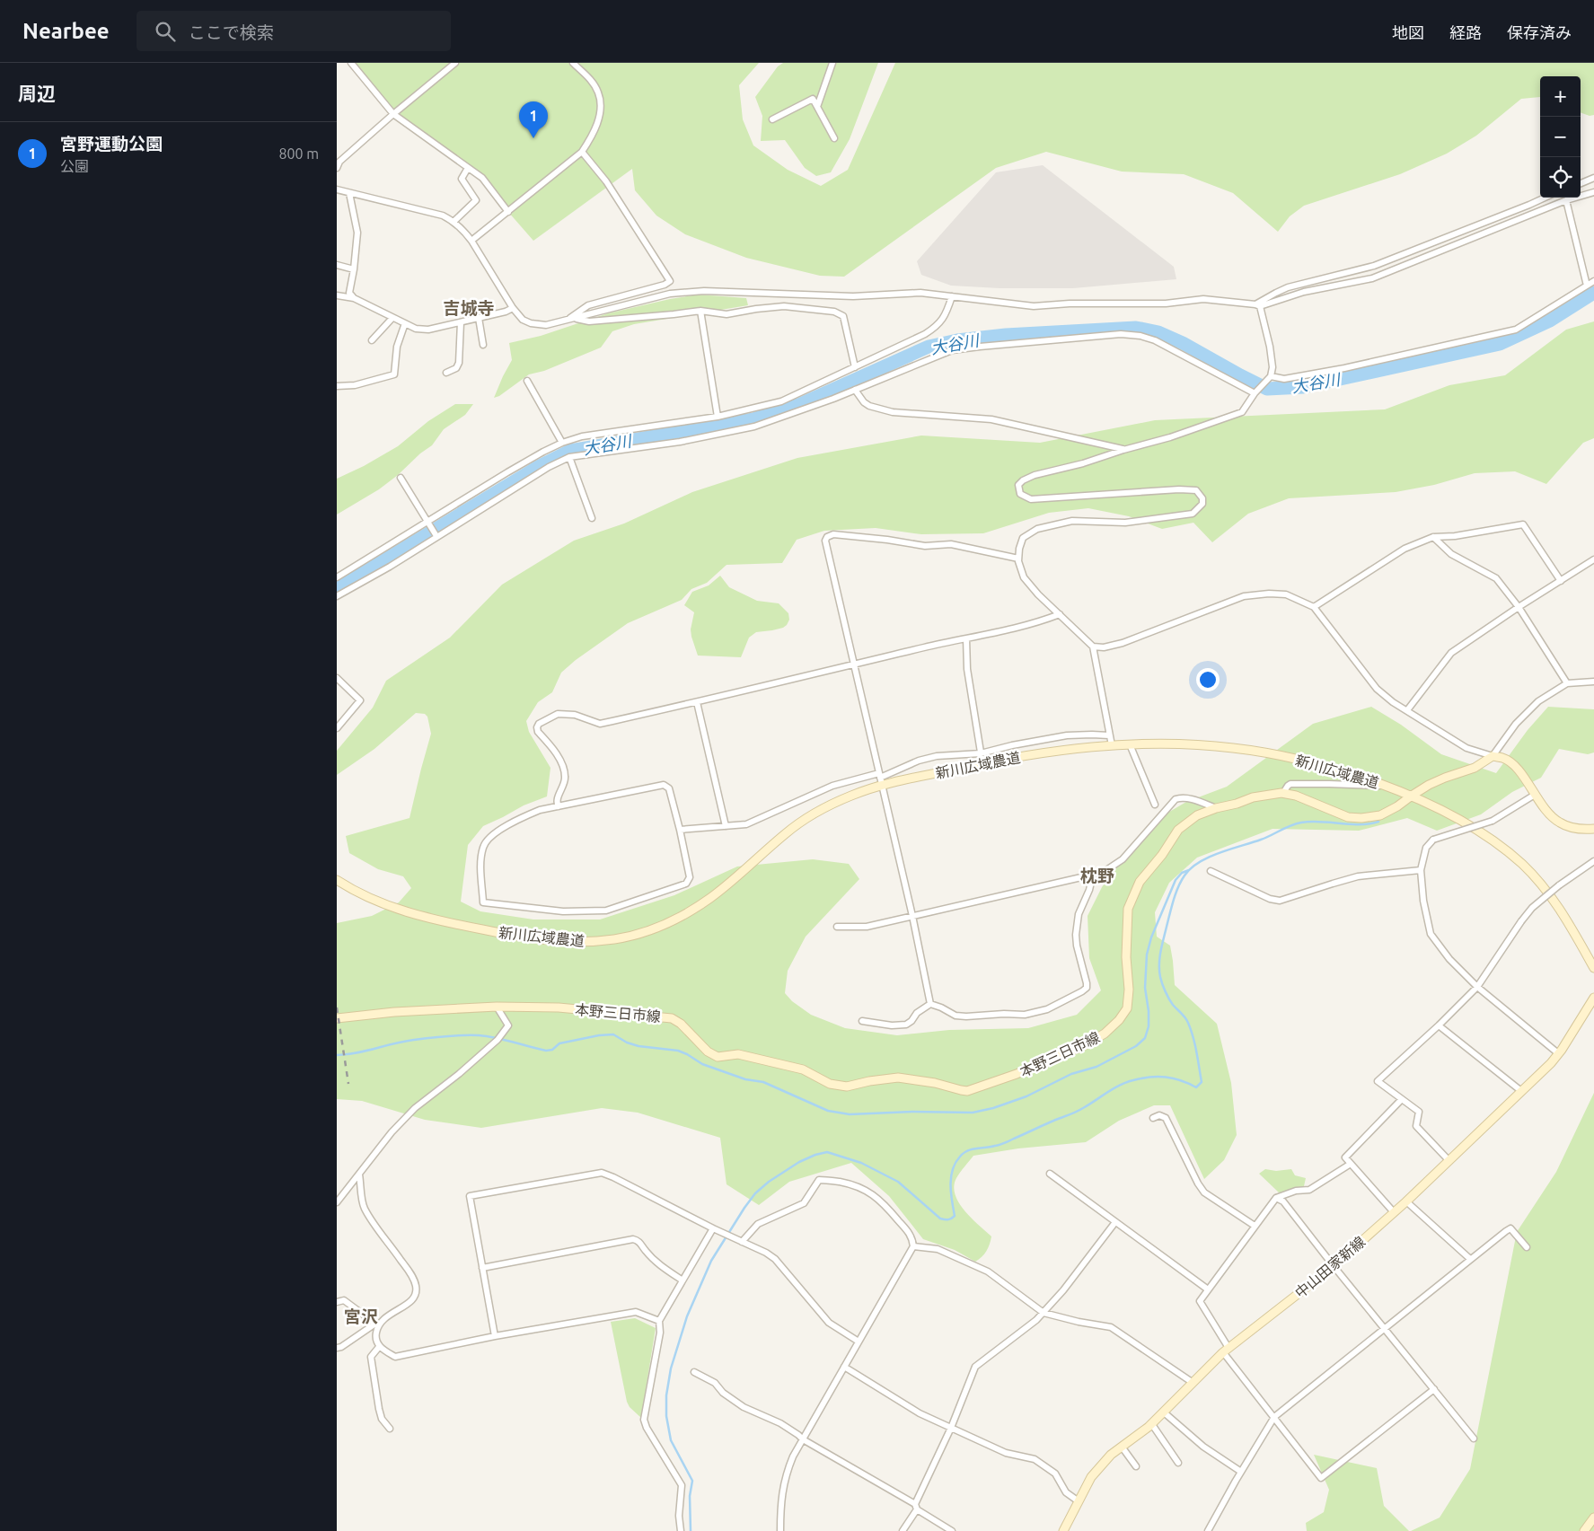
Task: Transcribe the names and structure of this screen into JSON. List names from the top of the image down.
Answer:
{
  "streets": {
    "main road": ["新川広域農道", "本野三日市線", "中山田家新線"]
  },
  "crossings": [
    ["新川広域農道", "本野三日市線"]
  ],
  "districts": ["吉城寺", "枕野", "宮沢"],
  "water": ["大谷川"],
  "page": {
    "header": "Nearbee",
    "search": "ここで検索",
    "nav": ["地図", "経路", "保存済み"],
    "heading": "周辺",
    "map_buttons": ["+", "−"],
    "pins": "1",
    "list": [
      {
        "mark": "1",
        "name": "宮野運動公園",
        "note": "公園",
        "value": "800 m"
      }
    ]
  }
}
